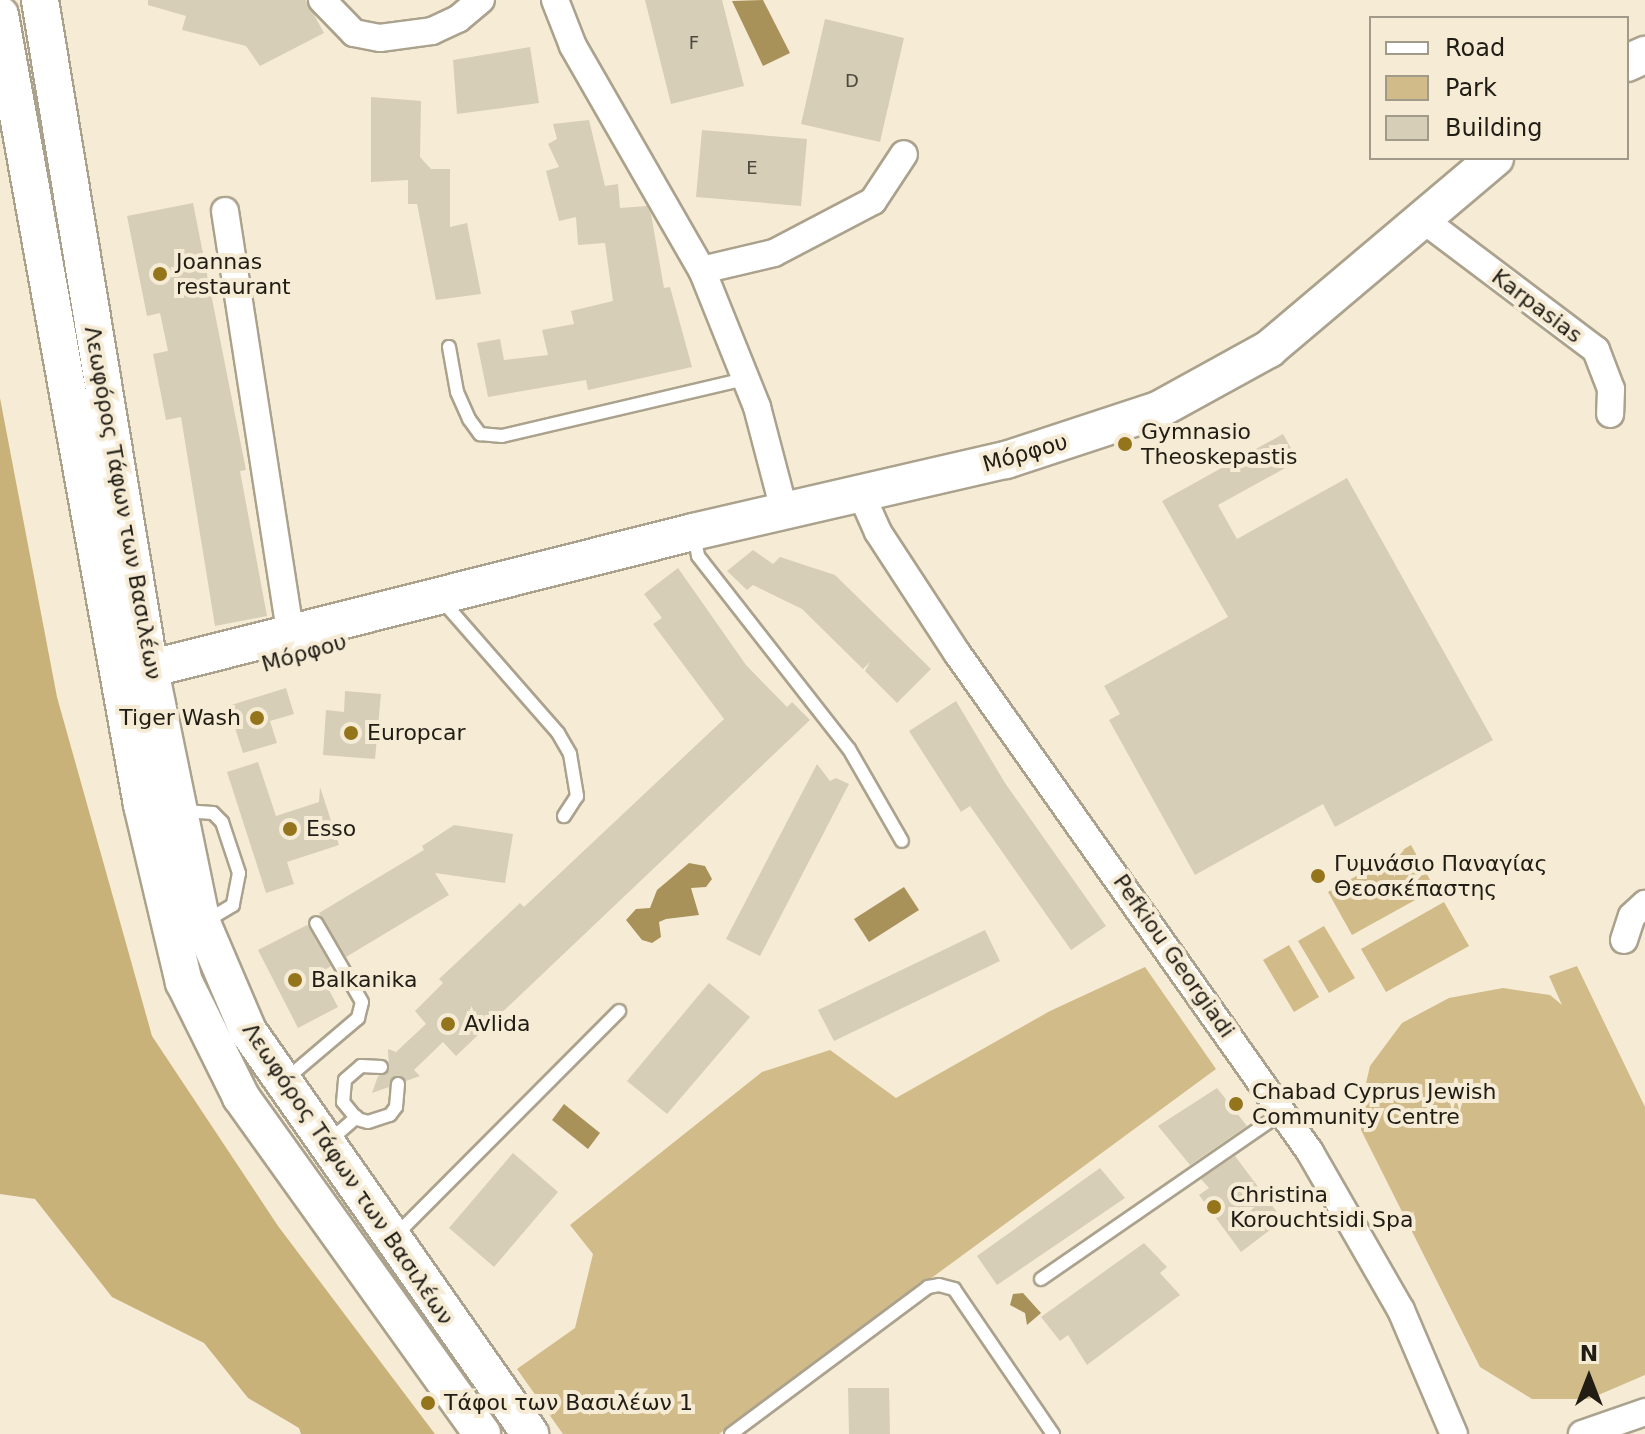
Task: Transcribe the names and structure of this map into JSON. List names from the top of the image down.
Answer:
{
  "streets": {
    "main road": ["Μόρφου", "Λεωφόρος Τάφων των Βασιλέων"],
    "street": ["Karpasias", "Pefkiou Georgiadi"]
  },
  "crossings": [
    ["Karpasias", "Μόρφου"],
    ["Μόρφου", "Λεωφόρος Τάφων των Βασιλέων"],
    ["Μόρφου", "Pefkiou Georgiadi"]
  ],
  "places": [
    "Joannas restaurant",
    "Gymnasio Theoskepastis",
    "Tiger Wash",
    "Europcar",
    "Esso",
    "Γυμνάσιο Παναγίας Θεοσκέπαστης",
    "Balkanika",
    "Avlida",
    "Chabad Cyprus Jewish Community Centre",
    "Christina Korouchtsidi Spa",
    "Τάφοι των Βασιλέων 1"
  ],
  "house_numbers": ["F", "D", "E"],
  "legend": ["Road", "Park", "Building"],
  "north": "top"
}
